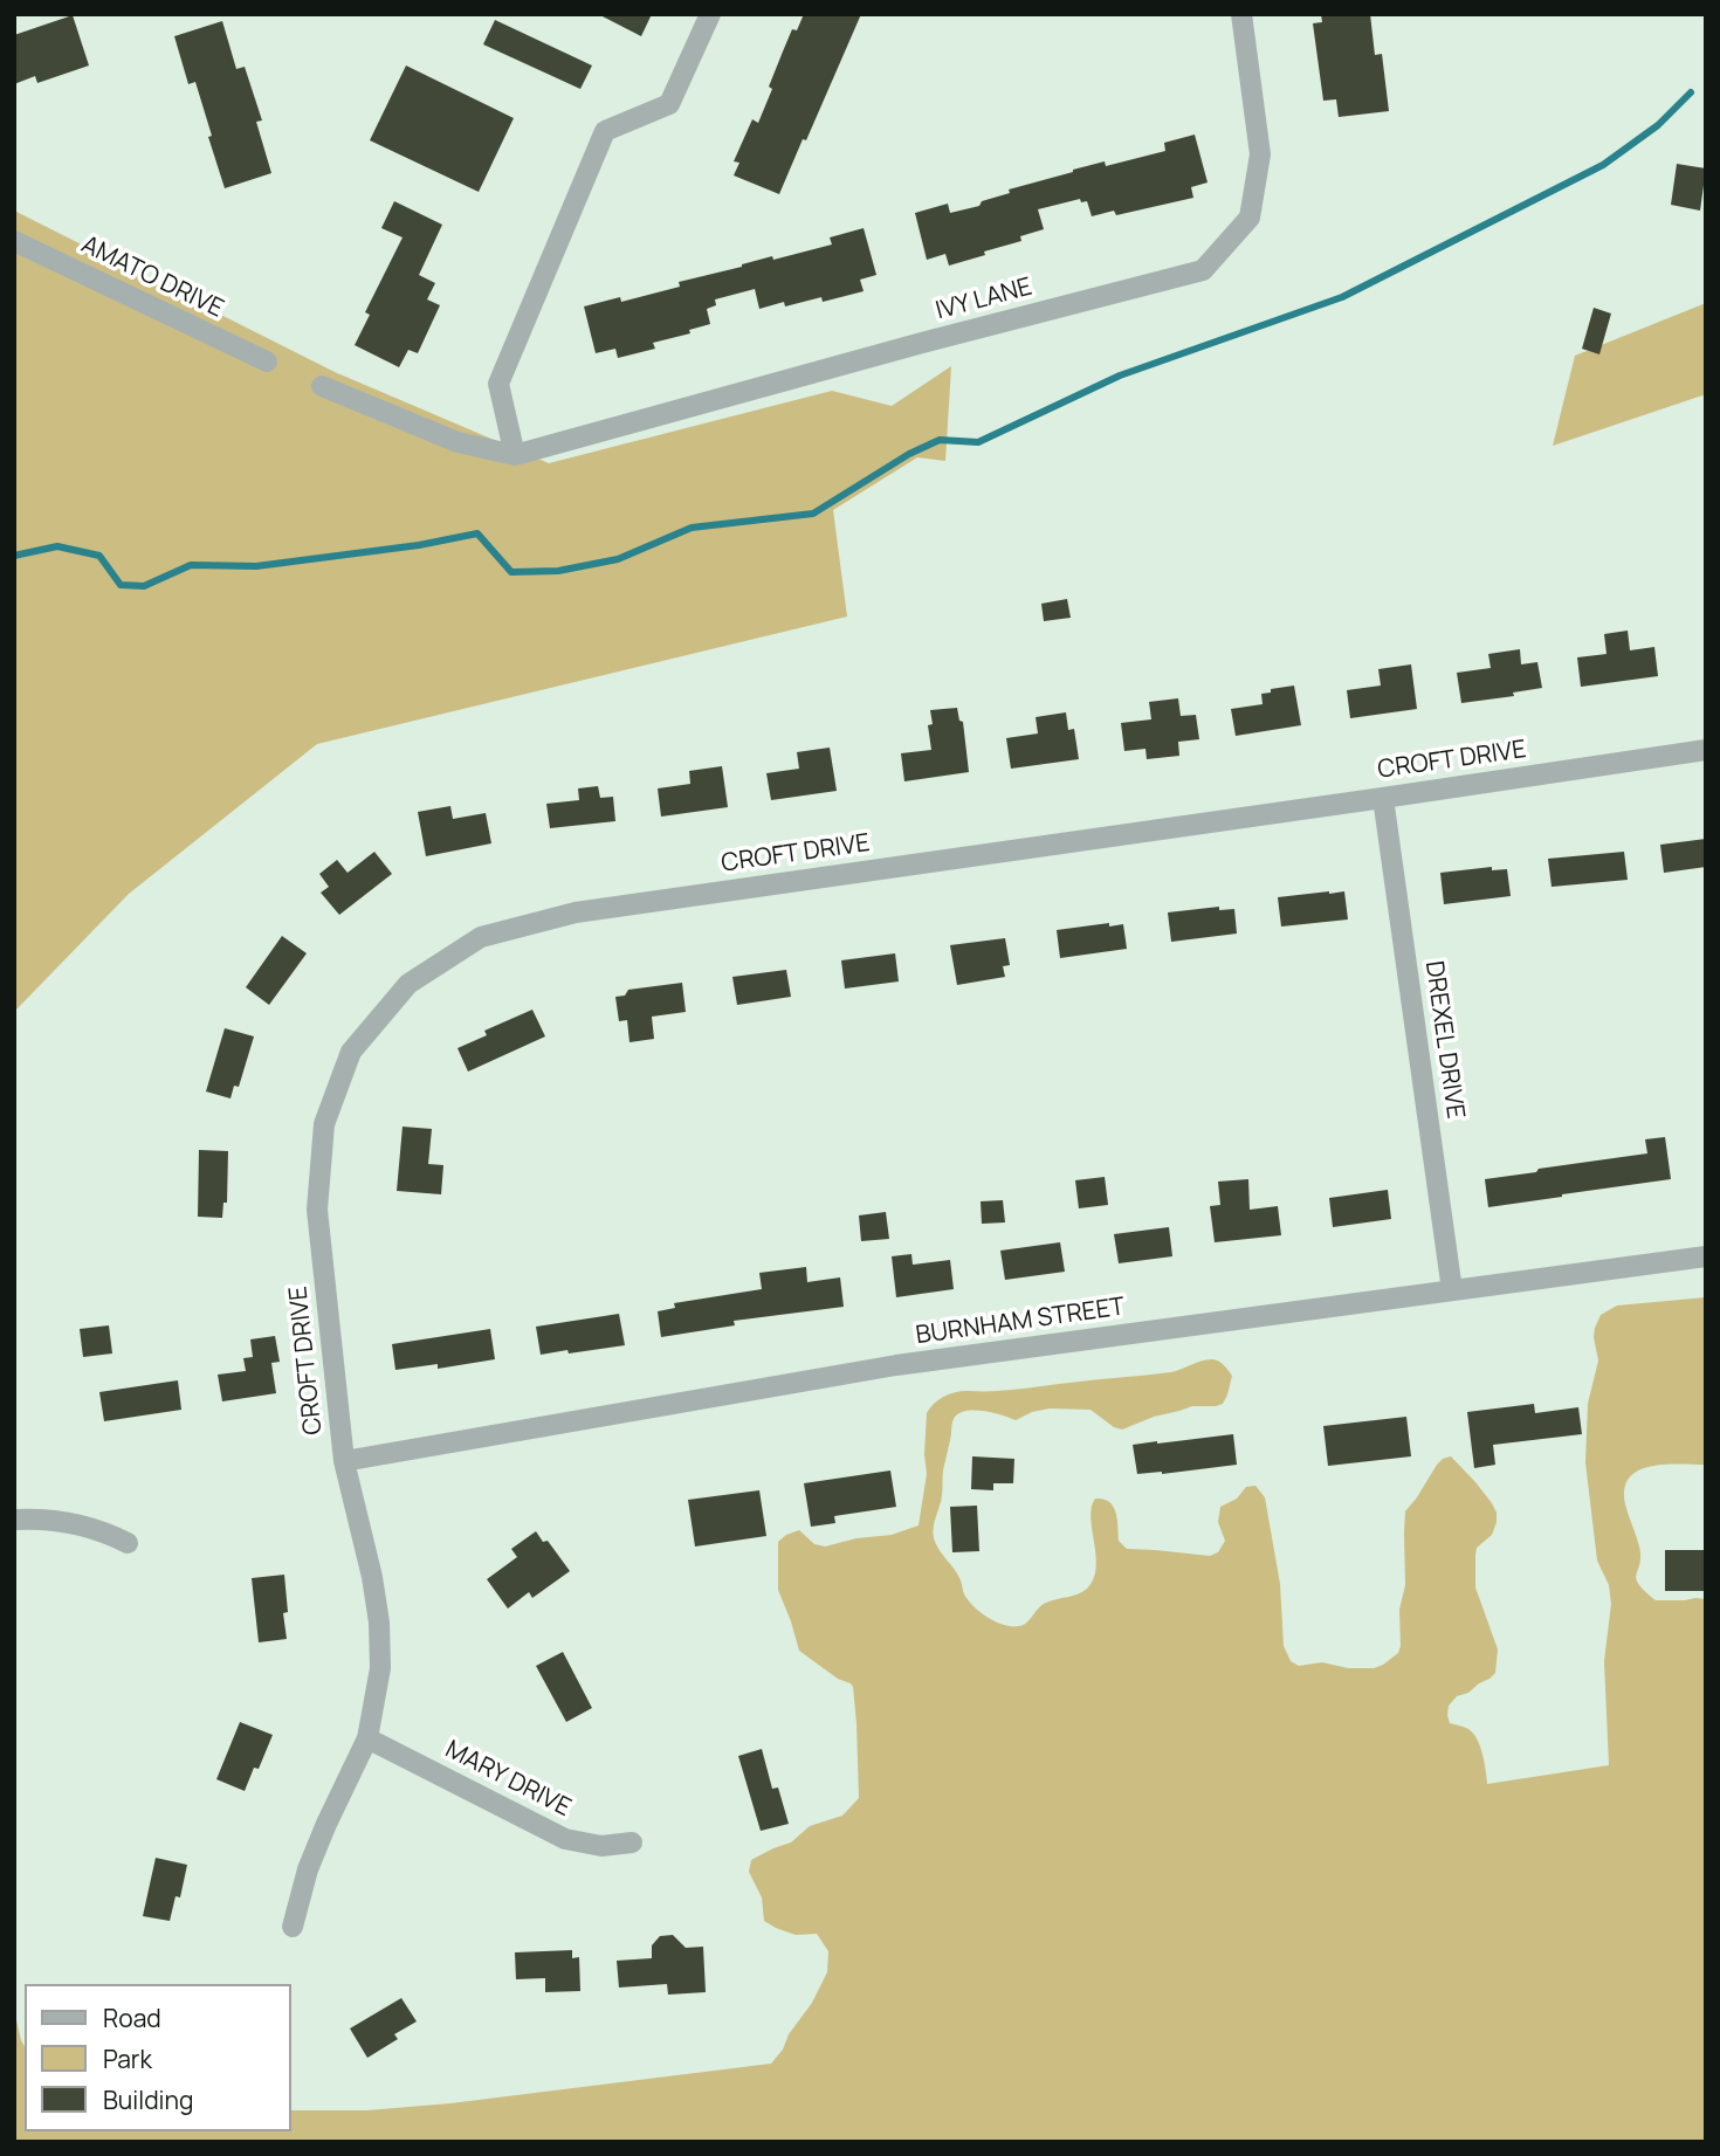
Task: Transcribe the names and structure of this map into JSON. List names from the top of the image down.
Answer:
{
  "streets": {
    "street": [
      "AMATO DRIVE",
      "IVY LANE",
      "CROFT DRIVE",
      "DREXEL DRIVE",
      "BURNHAM STREET",
      "MARY DRIVE"
    ]
  },
  "crossings": [
    ["CROFT DRIVE", "DREXEL DRIVE"],
    ["CROFT DRIVE", "BURNHAM STREET"],
    ["CROFT DRIVE", "MARY DRIVE"],
    ["DREXEL DRIVE", "BURNHAM STREET"]
  ],
  "legend": ["Road", "Park", "Building"]
}
